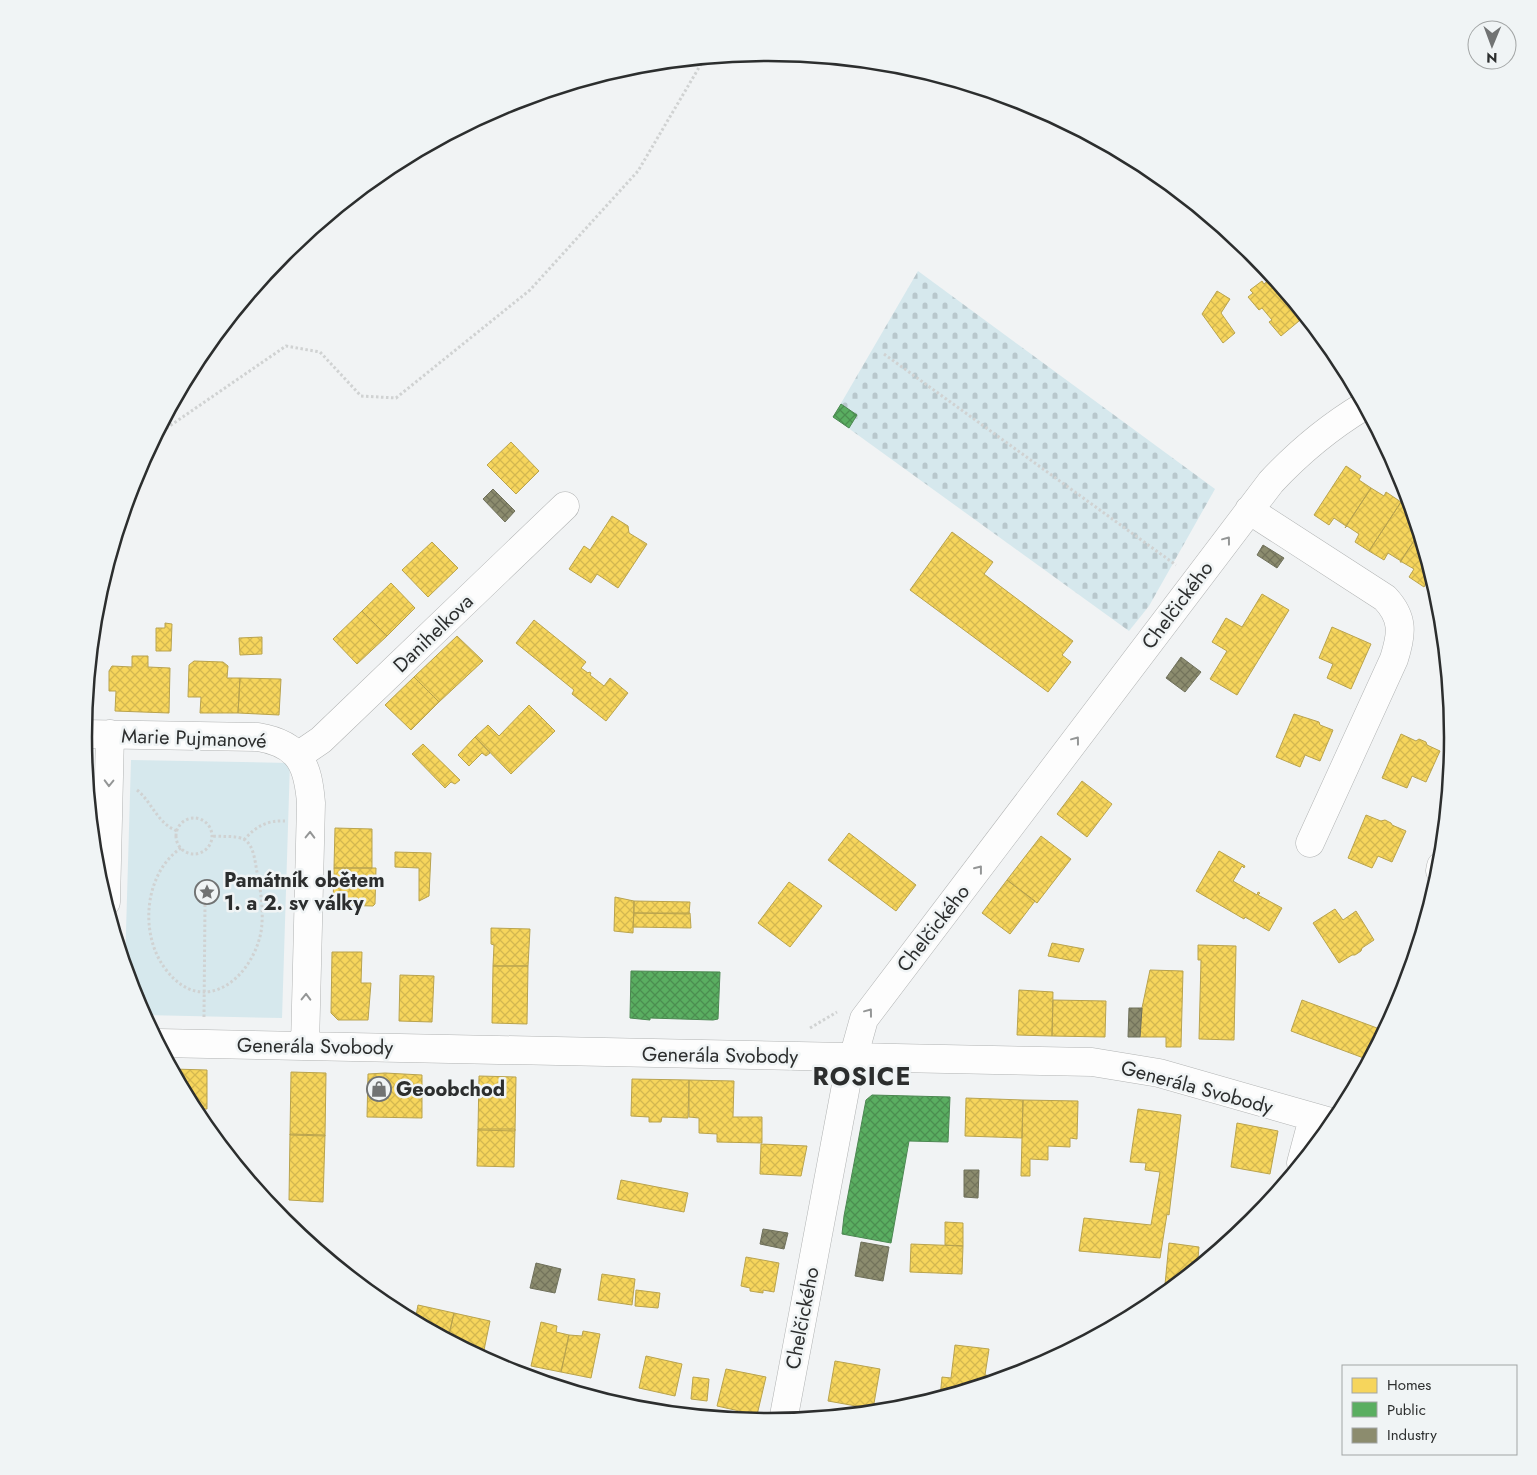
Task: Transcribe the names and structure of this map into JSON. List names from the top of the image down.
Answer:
{
  "streets": {
    "street": [
      "Chelčického",
      "Danihelkova",
      "Marie Pujmanové",
      "Generála Svobody"
    ]
  },
  "crossings": [
    ["Chelčického", "Generála Svobody"],
    ["Danihelkova", "Marie Pujmanové"]
  ],
  "one_way": ["Chelčického"],
  "districts": ["ROSICE"],
  "places": {
    "place": ["Památník obětem 1. a 2. sv války"],
    "shop": ["Geoobchod"]
  },
  "legend": ["Homes", "Public", "Industry"],
  "north": "bottom"
}
